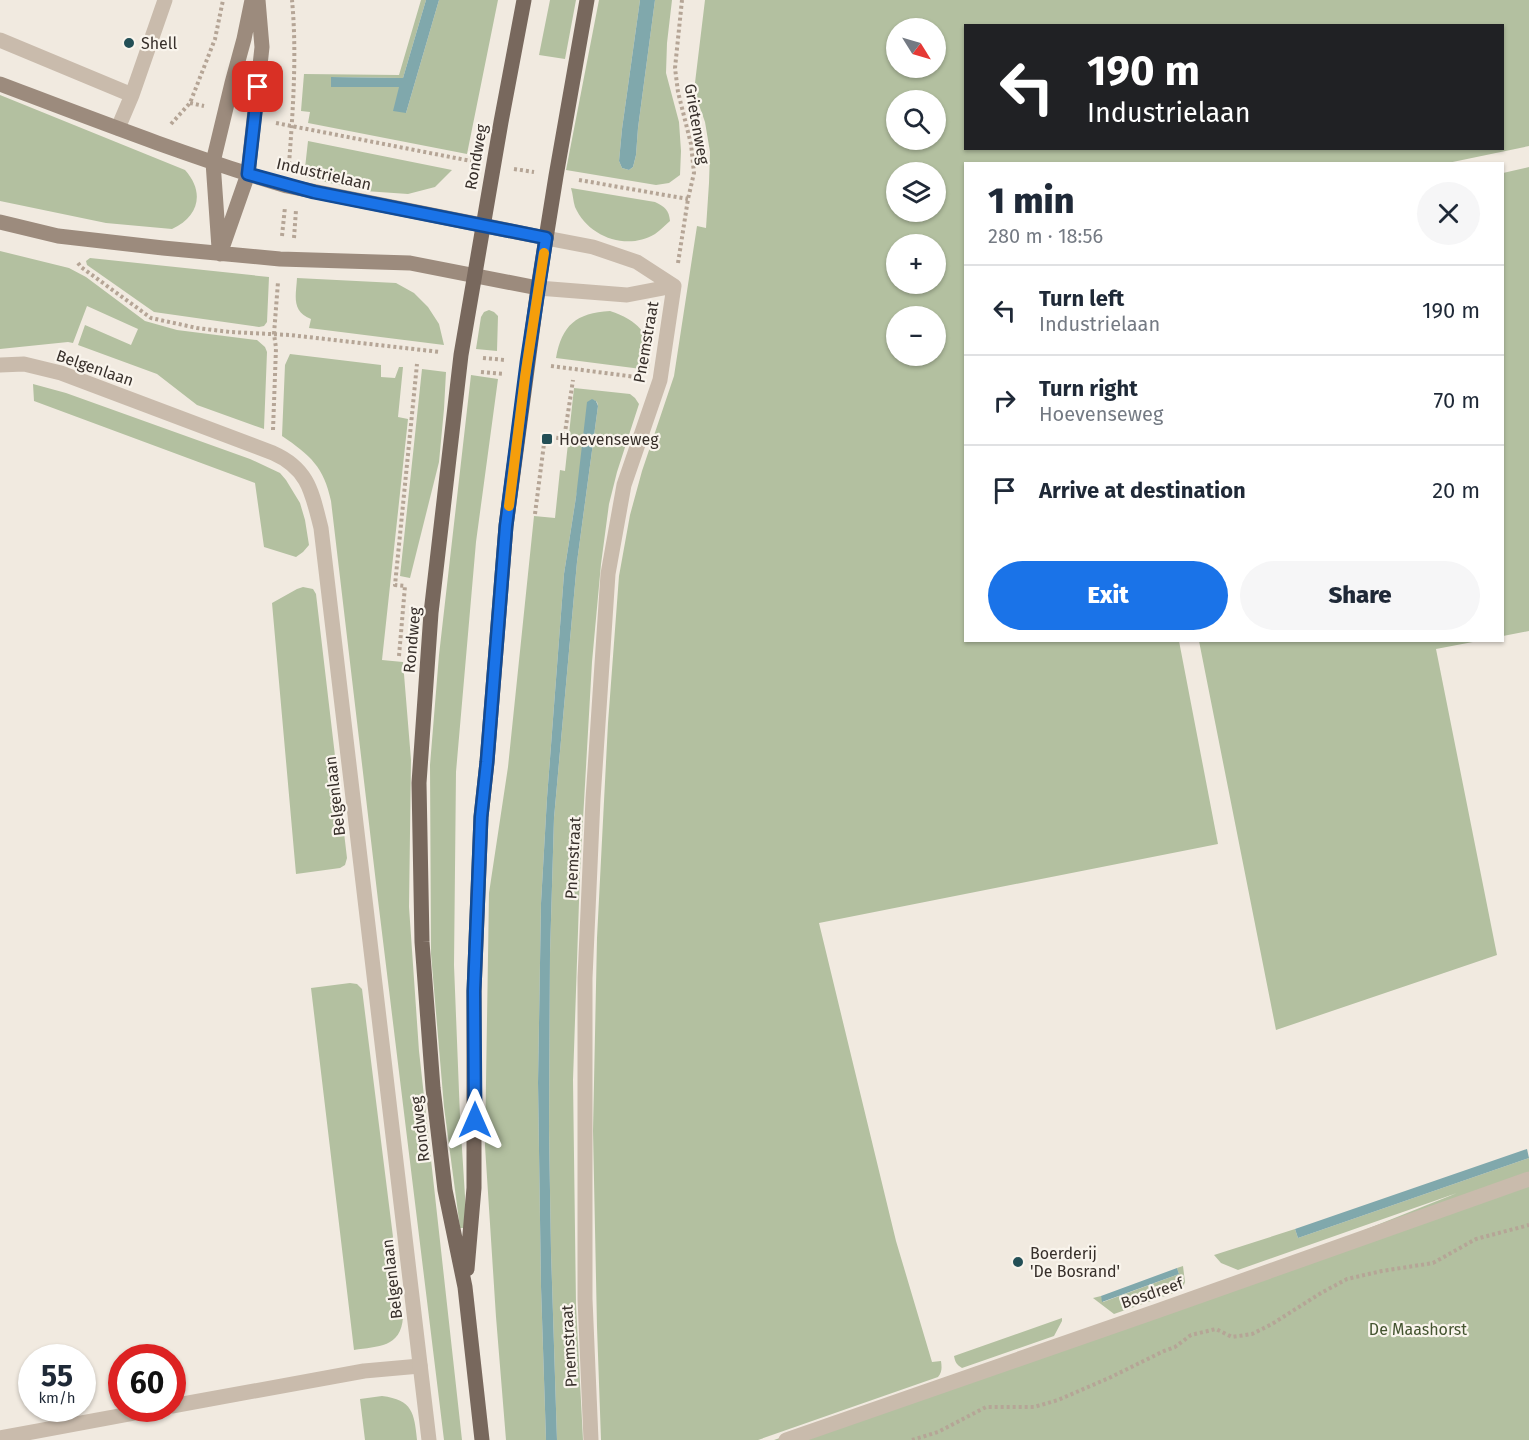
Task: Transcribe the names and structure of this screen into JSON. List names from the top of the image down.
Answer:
{
  "streets": {
    "main road": ["Rondweg", "Industrielaan"],
    "street": ["Pnemstraat", "Belgenlaan", "Bosdreef"],
    "path": ["Grietenweg"]
  },
  "crossings": [
    ["Grietenweg", "Pnemstraat"],
    ["Rondweg", "Industrielaan"],
    ["Rondweg", "Pnemstraat"],
    ["Industrielaan", "Pnemstraat"]
  ],
  "parks": ["De Maashorst"],
  "places": {
    "other": ["Shell", "Boerderij 'De Bosrand'"],
    "transit": ["Hoevenseweg"]
  },
  "north": "bottom right",
  "page": {
    "map_buttons": ["+", "−"],
    "turn": ["190 m", "Industrielaan"],
    "heading": ["1 min", "280 m · 18:56"],
    "list": [
      {
        "name": "Turn left",
        "note": "Industrielaan",
        "value": "190 m"
      },
      {
        "name": "Turn right",
        "note": "Hoevenseweg",
        "value": "70 m"
      },
      {
        "name": "Arrive at destination",
        "value": "20 m"
      }
    ],
    "buttons": ["Exit", "Share"],
    "speed": "55 km/h",
    "limit": "60"
  }
}
